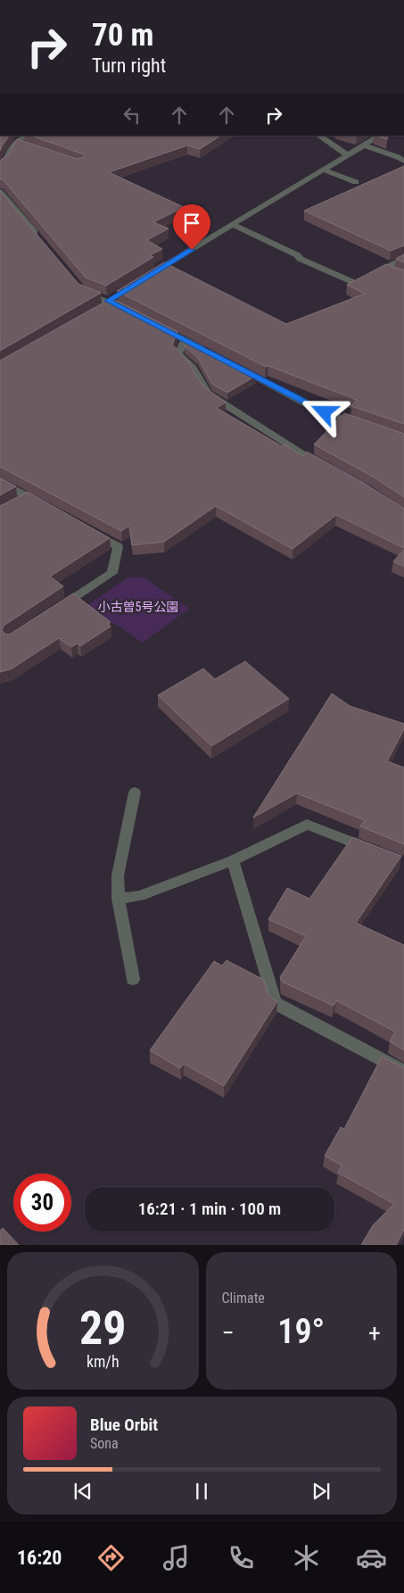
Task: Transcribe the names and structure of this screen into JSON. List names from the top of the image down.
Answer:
{
  "parks": ["小古曽5号公園"],
  "page": {
    "turn": ["70 m", "Turn right"],
    "limit": "30",
    "trip": "16:21 · 1 min · 100 m",
    "tile": "Climate",
    "heat": ["−", "19°", "+"],
    "song": ["Blue Orbit", "Sona"],
    "tabs": "16:20",
    "gauge": ["29", "km/h"]
  }
}
